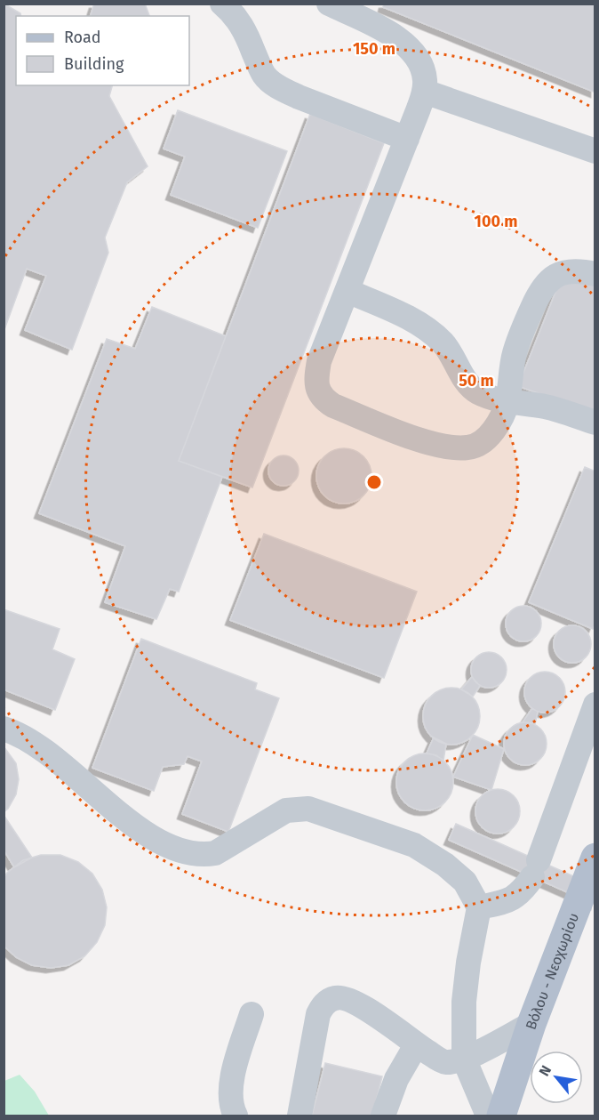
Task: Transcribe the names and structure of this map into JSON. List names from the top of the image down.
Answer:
{
  "streets": {
    "main road": ["Βόλου - Νεοχωρίου"]
  },
  "legend": ["Road", "Building"],
  "north": "top left",
  "rings": ["150 m", "100 m", "50 m"]
}
